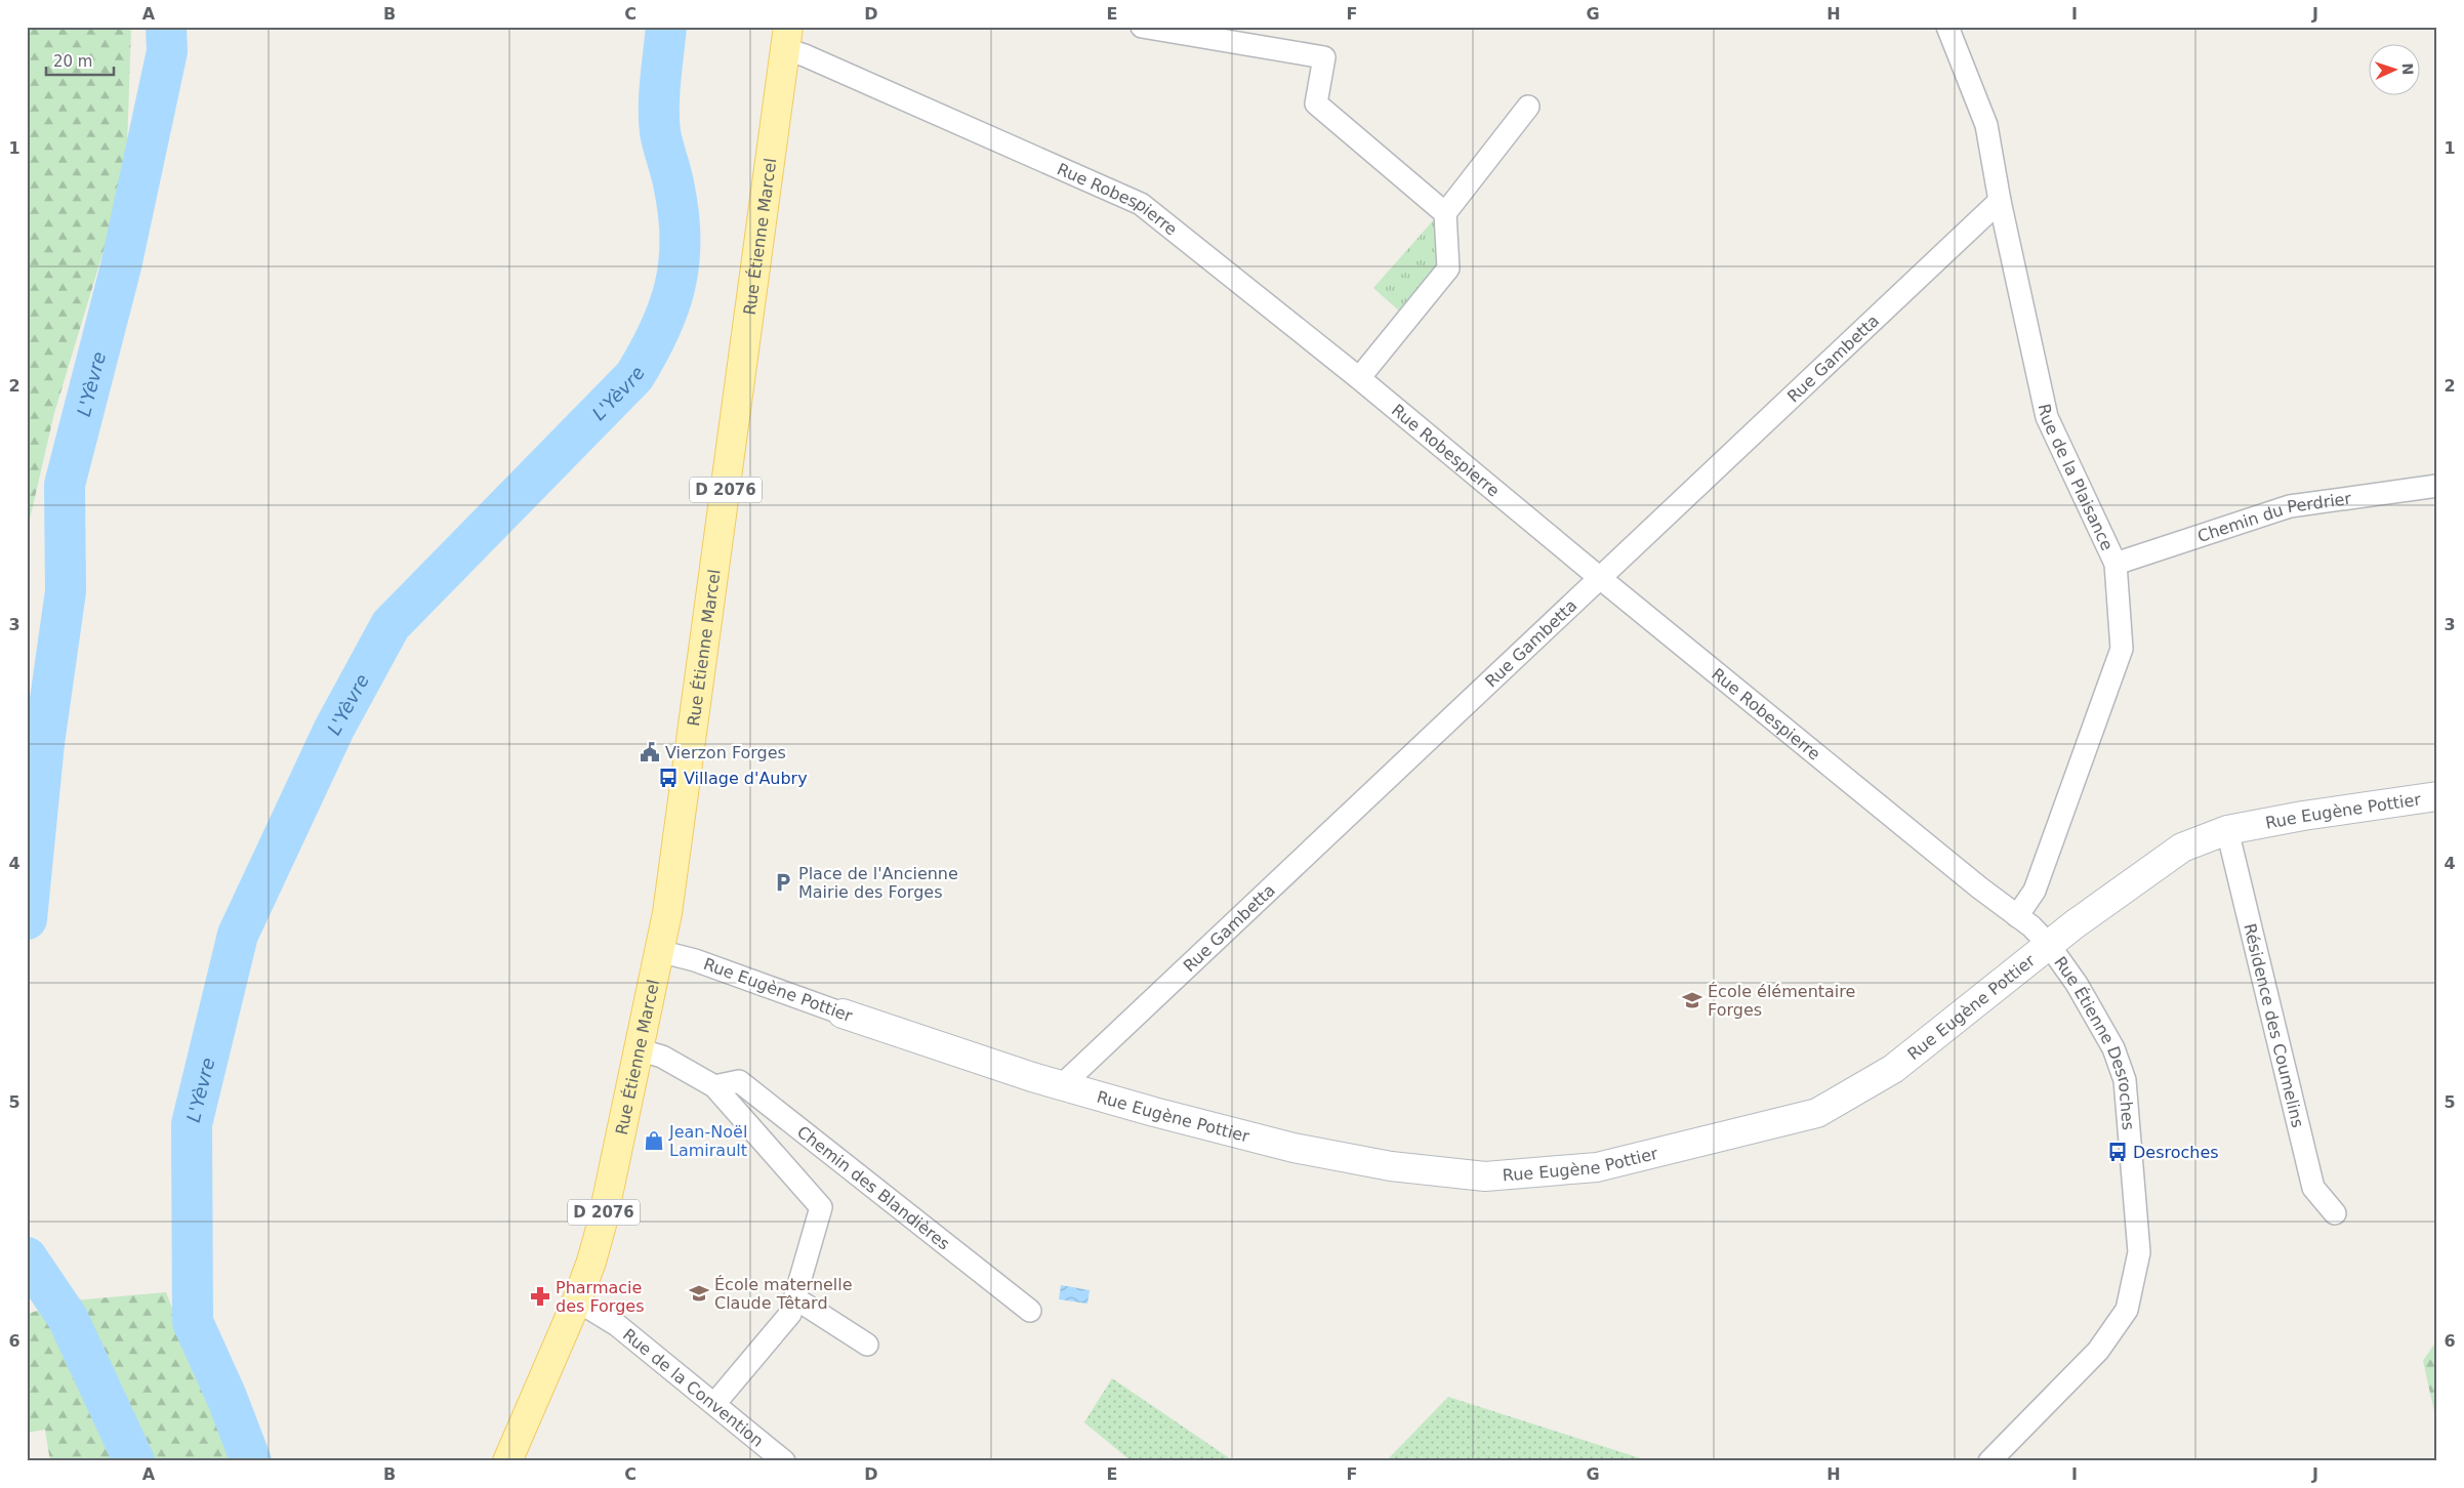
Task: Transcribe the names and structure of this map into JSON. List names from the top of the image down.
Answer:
{
  "streets": {
    "main road": ["Rue Étienne Marcel", "D 2076"],
    "street": [
      "Rue Robespierre",
      "Rue Gambetta",
      "Rue de la Plaisance",
      "Chemin du Perdrier",
      "Rue Eugène Pottier",
      "Résidence des Coumelins",
      "Rue Étienne Desroches",
      "Chemin des Blandières",
      "Rue de la Convention"
    ]
  },
  "crossings": [
    ["Rue Robespierre", "Rue Étienne Marcel"],
    ["Rue Robespierre", "Rue Gambetta"],
    ["Rue Robespierre", "Rue de la Plaisance"],
    ["Rue Robespierre", "Rue Eugène Pottier"],
    ["Rue Robespierre", "Rue Étienne Desroches"],
    ["Rue Étienne Marcel", "Rue Eugène Pottier"],
    ["Rue Étienne Marcel", "Rue de la Convention"],
    ["Rue Gambetta", "Rue de la Plaisance"],
    ["Rue Gambetta", "Rue Eugène Pottier"],
    ["Rue de la Plaisance", "Chemin du Perdrier"],
    ["Rue Eugène Pottier", "Résidence des Coumelins"],
    ["Rue Eugène Pottier", "Rue Étienne Desroches"]
  ],
  "water": ["L'Yèvre"],
  "places": {
    "public building": ["Vierzon Forges"],
    "bus stop": ["Village d'Aubry", "Desroches"],
    "parking": ["Place de l'Ancienne Mairie des Forges"],
    "school or university": ["École élémentaire Forges", "École maternelle Claude Têtard"],
    "shop": ["Jean-Noël Lamirault"],
    "pharmacy": ["Pharmacie des Forges"]
  },
  "scale_bar": "20 m",
  "north": "right",
  "grid": {
    "columns": [
      "A",
      "B",
      "C",
      "D",
      "E",
      "F",
      "G",
      "H",
      "I",
      "J"
    ],
    "rows": [
      "1",
      "2",
      "3",
      "4",
      "5",
      "6"
    ]
  }
}
